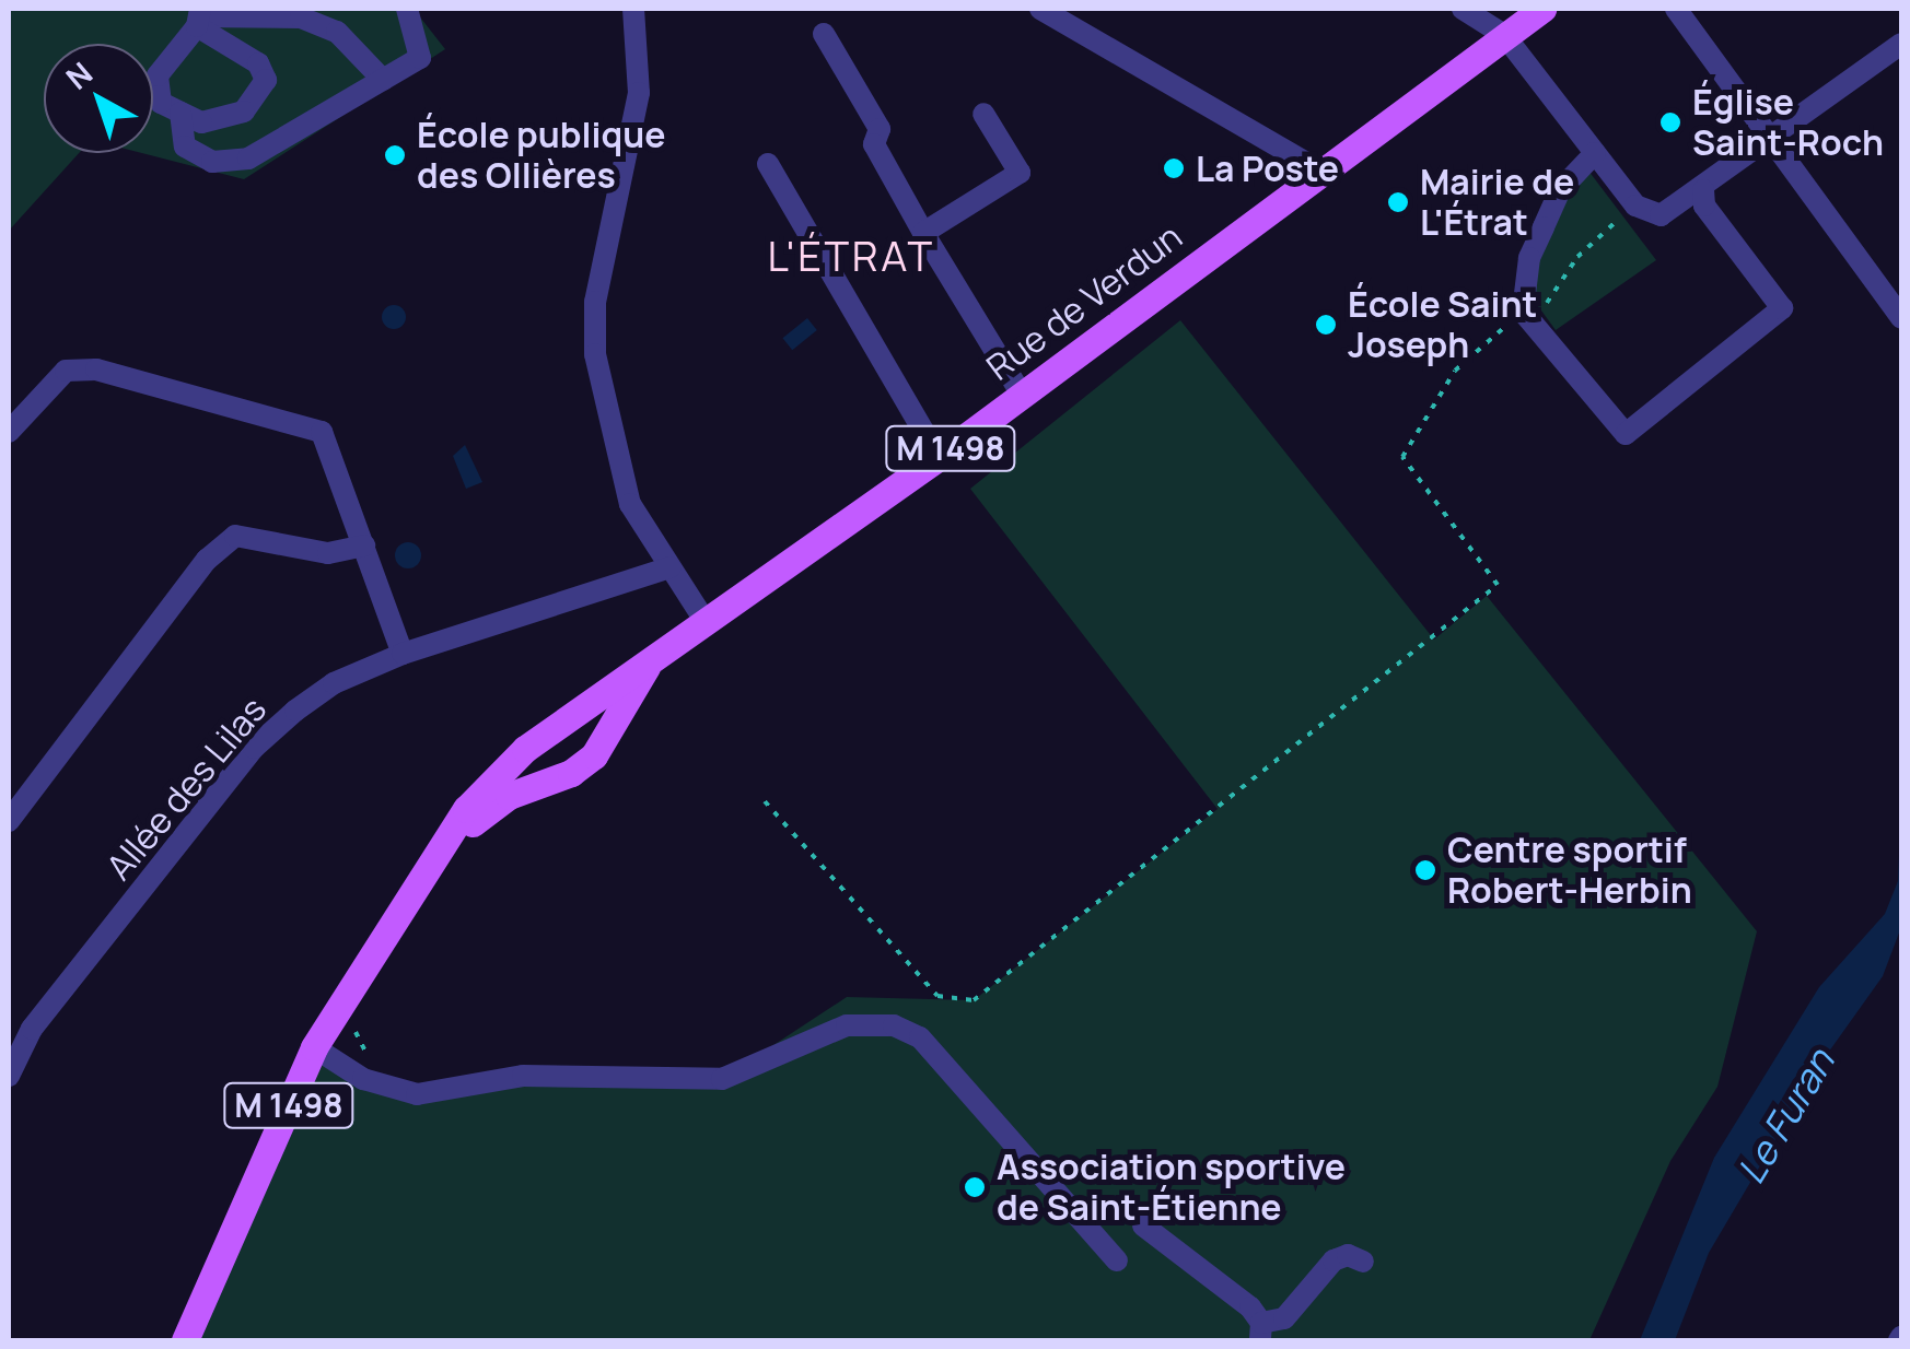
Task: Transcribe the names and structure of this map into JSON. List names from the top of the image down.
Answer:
{
  "streets": {
    "main road": ["Rue de Verdun", "M 1498"],
    "street": ["Allée des Lilas"]
  },
  "districts": ["L'ÉTRAT"],
  "water": ["Le Furan"],
  "places": [
    "Église Saint-Roch",
    "École publique des Ollières",
    "La Poste",
    "Mairie de L'Étrat",
    "École Saint Joseph",
    "Centre sportif Robert-Herbin",
    "Association sportive de Saint-Étienne"
  ],
  "north": "top left"
}
